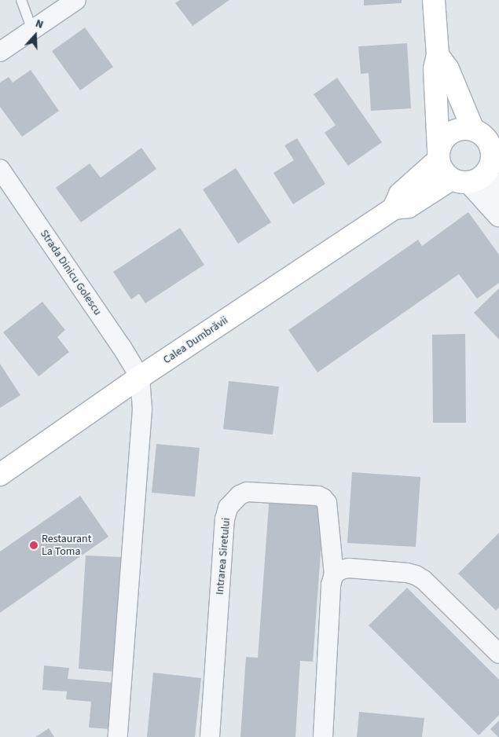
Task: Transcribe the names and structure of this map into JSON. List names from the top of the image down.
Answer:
{
  "streets": {
    "main road": ["Calea Dumbrăvii"],
    "street": ["Strada Dinicu Golescu", "Intrarea Siretului"]
  },
  "crossings": [
    ["Strada Dinicu Golescu", "Calea Dumbrăvii"]
  ],
  "places": ["Restaurant La Toma"],
  "north": "top"
}
